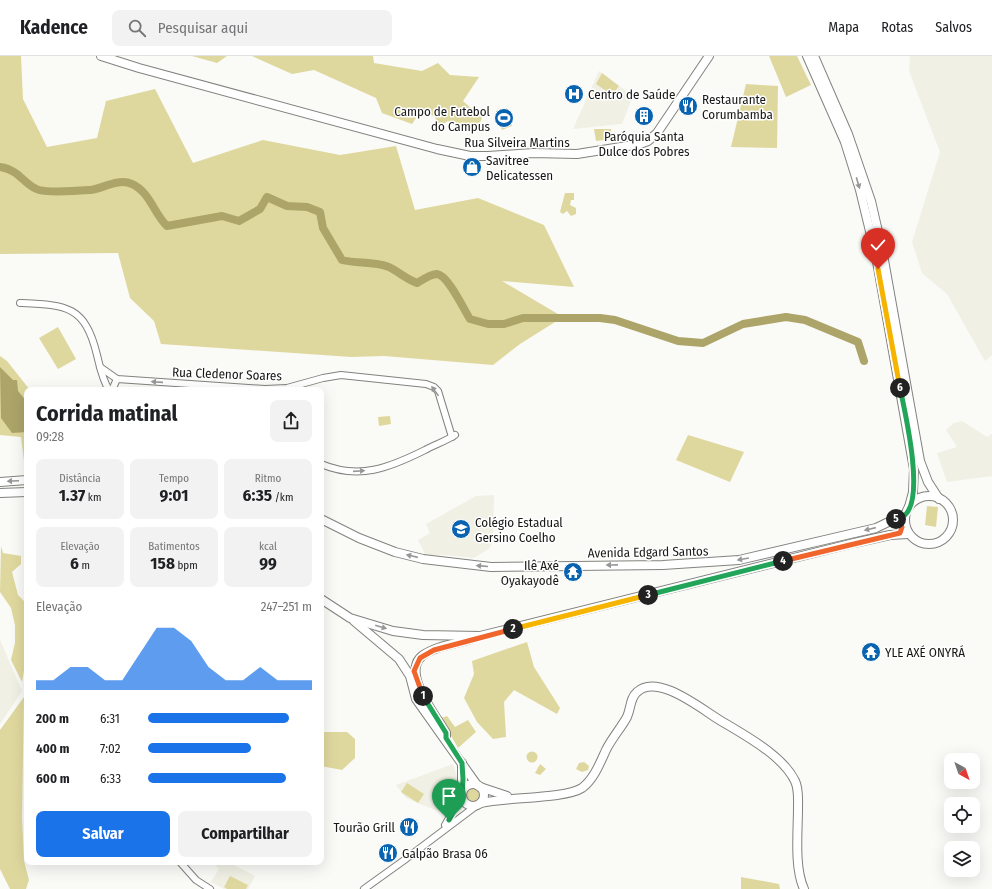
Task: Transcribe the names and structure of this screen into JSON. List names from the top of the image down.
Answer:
{
  "streets": {
    "main road": ["Rua Silveira Martins", "Avenida Edgard Santos"],
    "street": ["Rua Cledenor Soares"]
  },
  "places": {
    "hospital": ["Centro de Saúde"],
    "restaurant": ["Restaurante Corumbamba", "Tourão Grill", "Galpão Brasa 06"],
    "building": ["Paróquia Santa Dulce dos Pobres"],
    "sports": ["Campo de Futebol do Campus"],
    "shop": ["Savitree Delicatessen"],
    "school or university": ["Colégio Estadual Gersino Coelho"],
    "temple": ["Ilê Axé Oyakayodê", "YLE AXÉ ONYRÁ"]
  },
  "north": "bottom right",
  "page": {
    "header": "Kadence",
    "search": "Pesquisar aqui",
    "nav": ["Mapa", "Rotas", "Salvos"],
    "pins": [
      "6",
      "5",
      "4",
      "3",
      "2",
      "1"
    ],
    "heading": ["Corrida matinal", "09:28"],
    "stats": [
      ["Distância", "1.37 km"],
      ["Tempo", "9:01"],
      ["Ritmo", "6:35 /km"],
      ["Elevação", "6 m"],
      ["Batimentos", "158 bpm"],
      ["kcal", "99"]
    ],
    "chart": ["Elevação", "247–251 m"],
    "list": [
      {
        "name": "200 m",
        "note": "6:31"
      },
      {
        "name": "400 m",
        "note": "7:02"
      },
      {
        "name": "600 m",
        "note": "6:33"
      }
    ],
    "buttons": ["Salvar", "Compartilhar"]
  }
}
